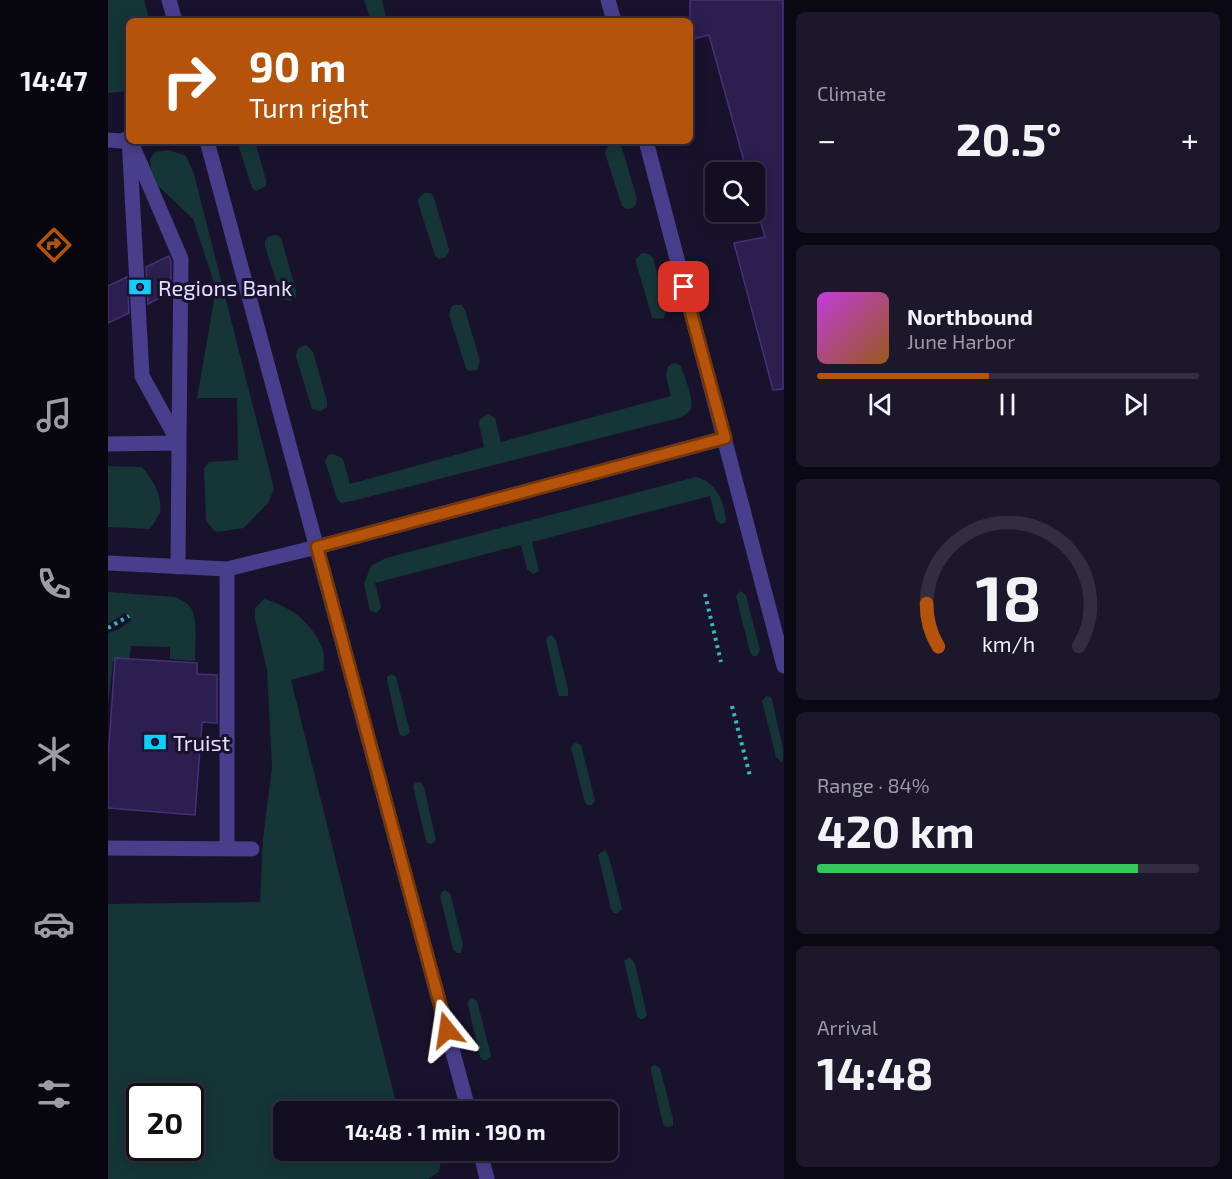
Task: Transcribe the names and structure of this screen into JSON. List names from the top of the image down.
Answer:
{
  "places": {
    "bank": ["Regions Bank", "Truist"]
  },
  "page": {
    "tabs": "14:47",
    "tile": [
      "Climate",
      ["Range · 84%", "420 km"],
      ["Arrival", "14:48"]
    ],
    "turn": ["90 m", "Turn right"],
    "heat": ["−", "20.5°", "+"],
    "song": ["Northbound", "June Harbor"],
    "limit": "20",
    "trip": "14:48 · 1 min · 190 m",
    "gauge": ["18", "km/h"]
  }
}
